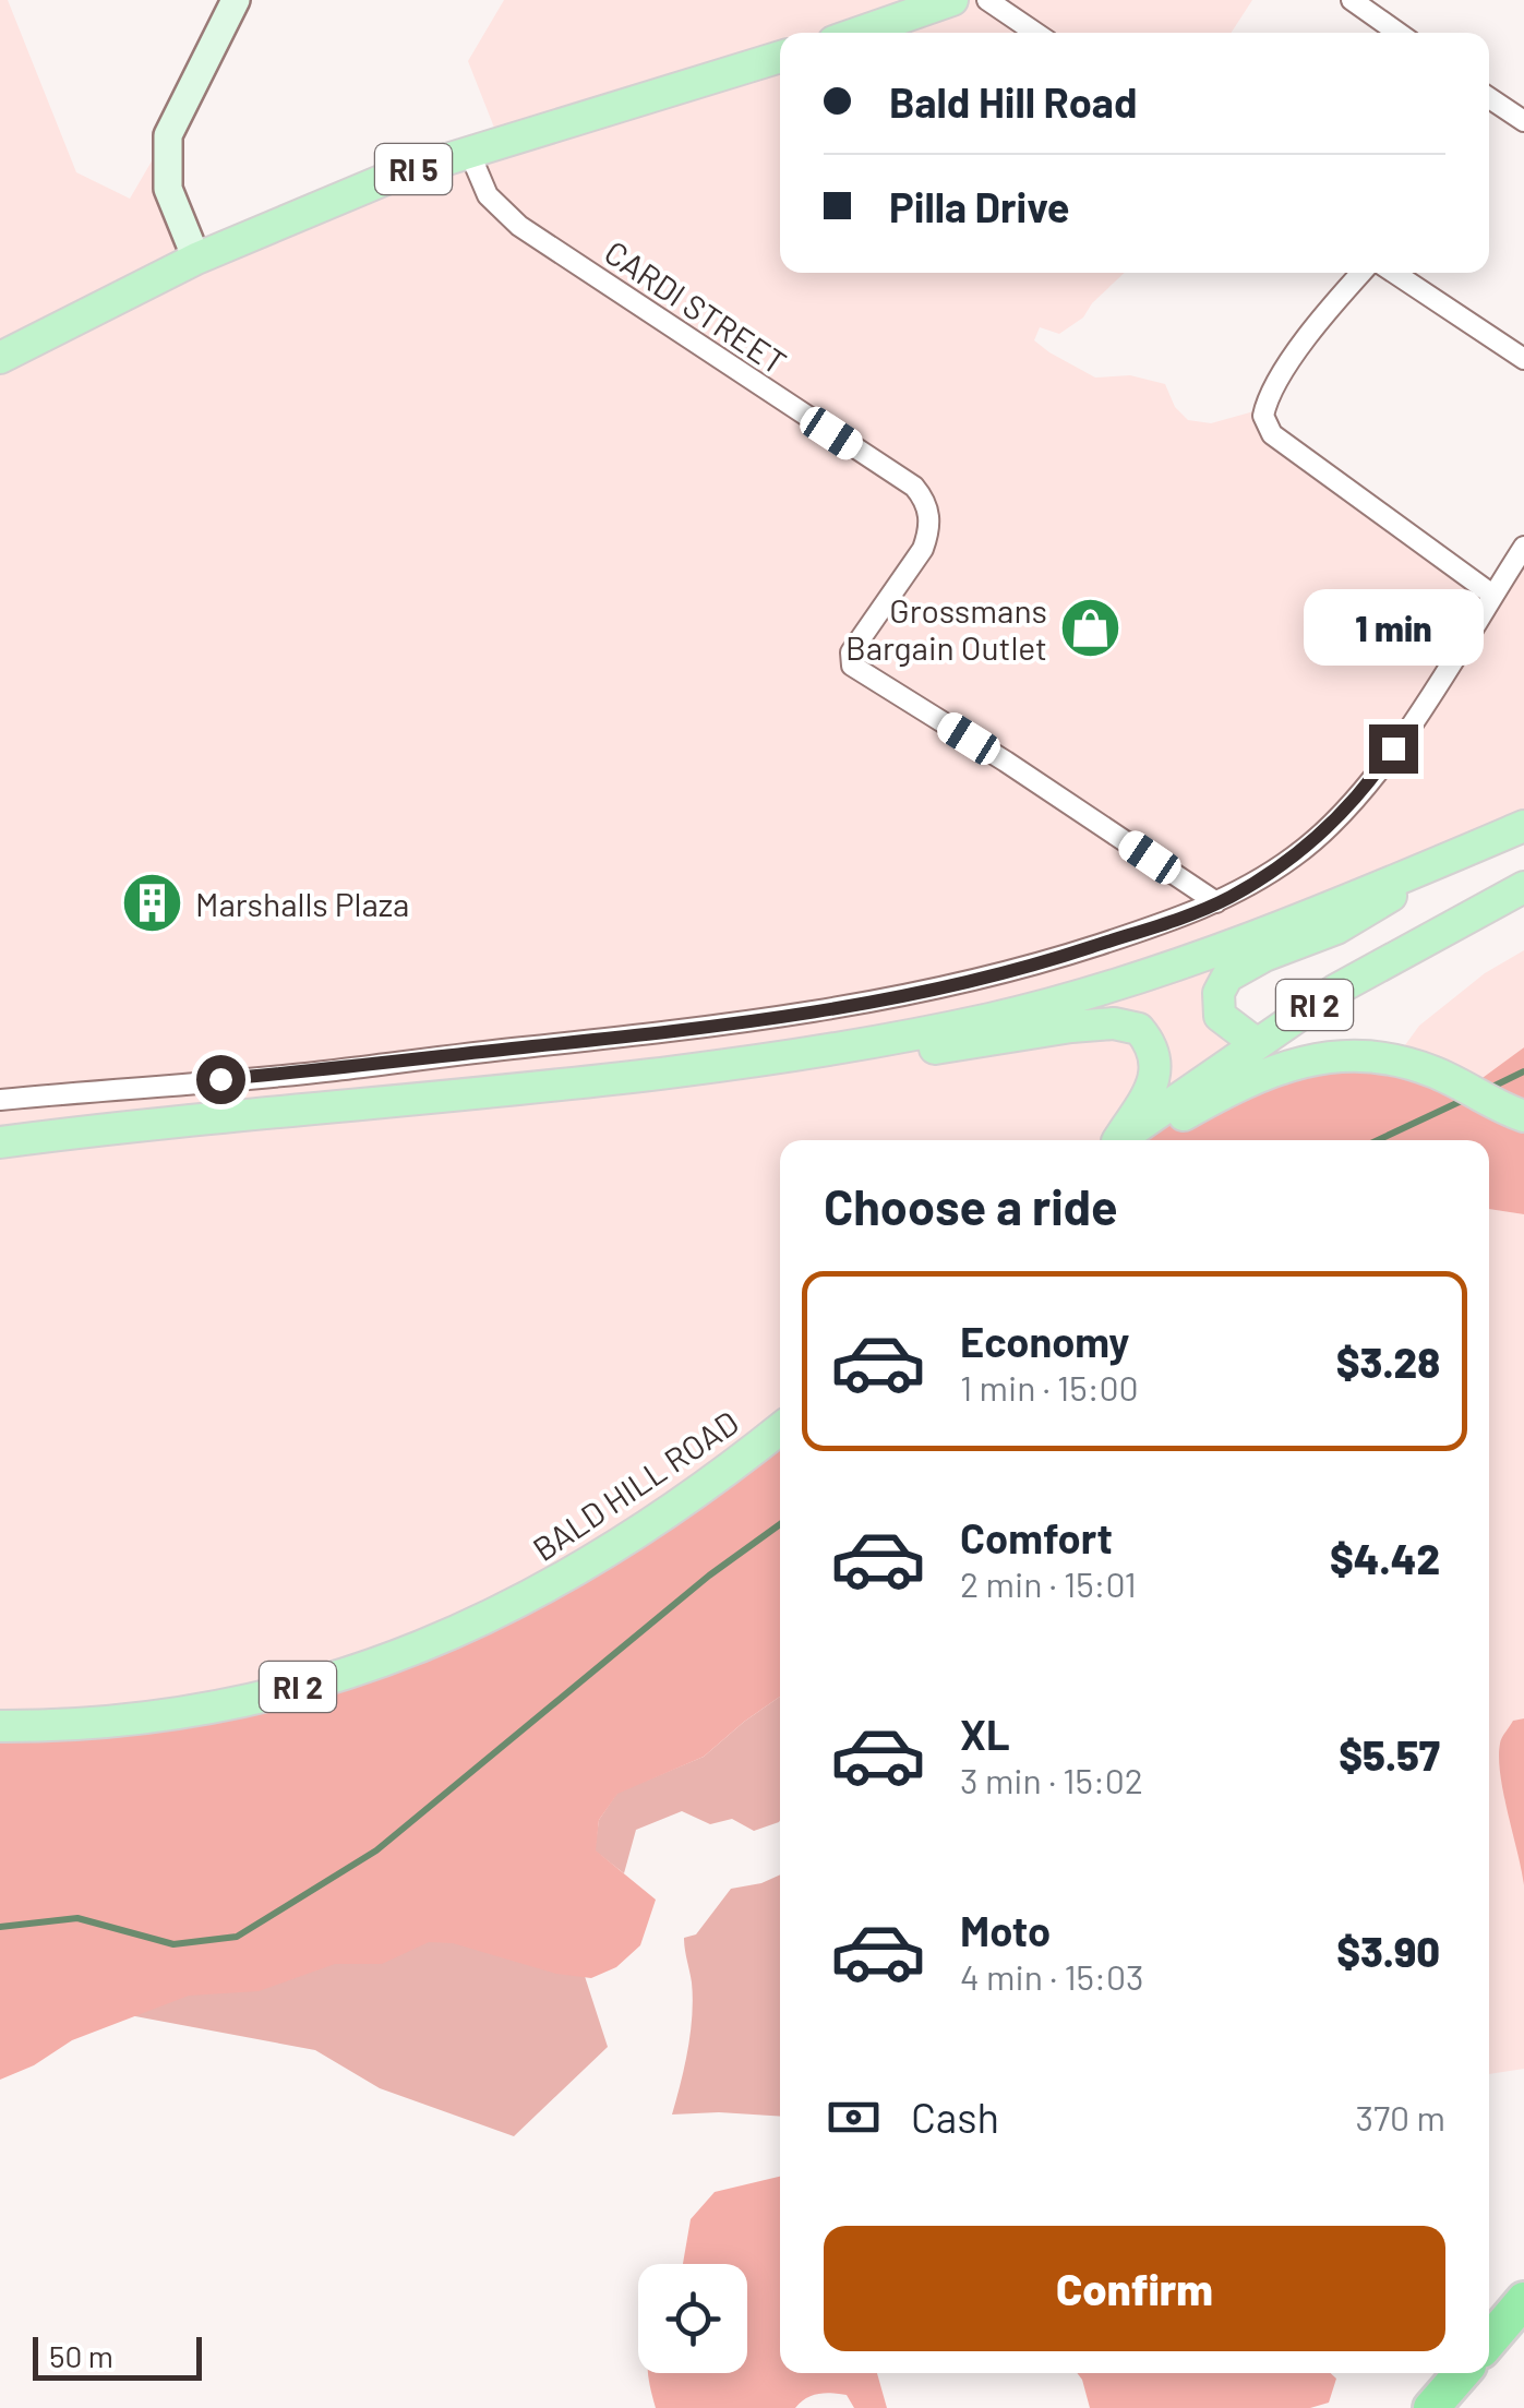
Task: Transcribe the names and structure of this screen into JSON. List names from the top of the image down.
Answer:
{
  "streets": {
    "main road": ["RI 5", "RI 2", "BALD HILL ROAD"],
    "street": ["CARDI STREET"]
  },
  "crossings": [
    ["RI 5", "CARDI STREET"]
  ],
  "places": {
    "shop": ["Grossmans Bargain Outlet"],
    "building": ["Marshalls Plaza"]
  },
  "scale_bar": "50 m",
  "page": {
    "banner": ["Bald Hill Road", "Pilla Drive"],
    "bubble": "1 min",
    "heading": "Choose a ride",
    "list": [
      {
        "name": "Economy",
        "note": "1 min · 15:00",
        "value": "$3.28"
      },
      {
        "name": "Comfort",
        "note": "2 min · 15:01",
        "value": "$4.42"
      },
      {
        "name": "XL",
        "note": "3 min · 15:02",
        "value": "$5.57"
      },
      {
        "name": "Moto",
        "note": "4 min · 15:03",
        "value": "$3.90"
      }
    ],
    "pay": ["Cash", "370 m"],
    "buttons": "Confirm",
    "scale": "50 m"
  }
}
